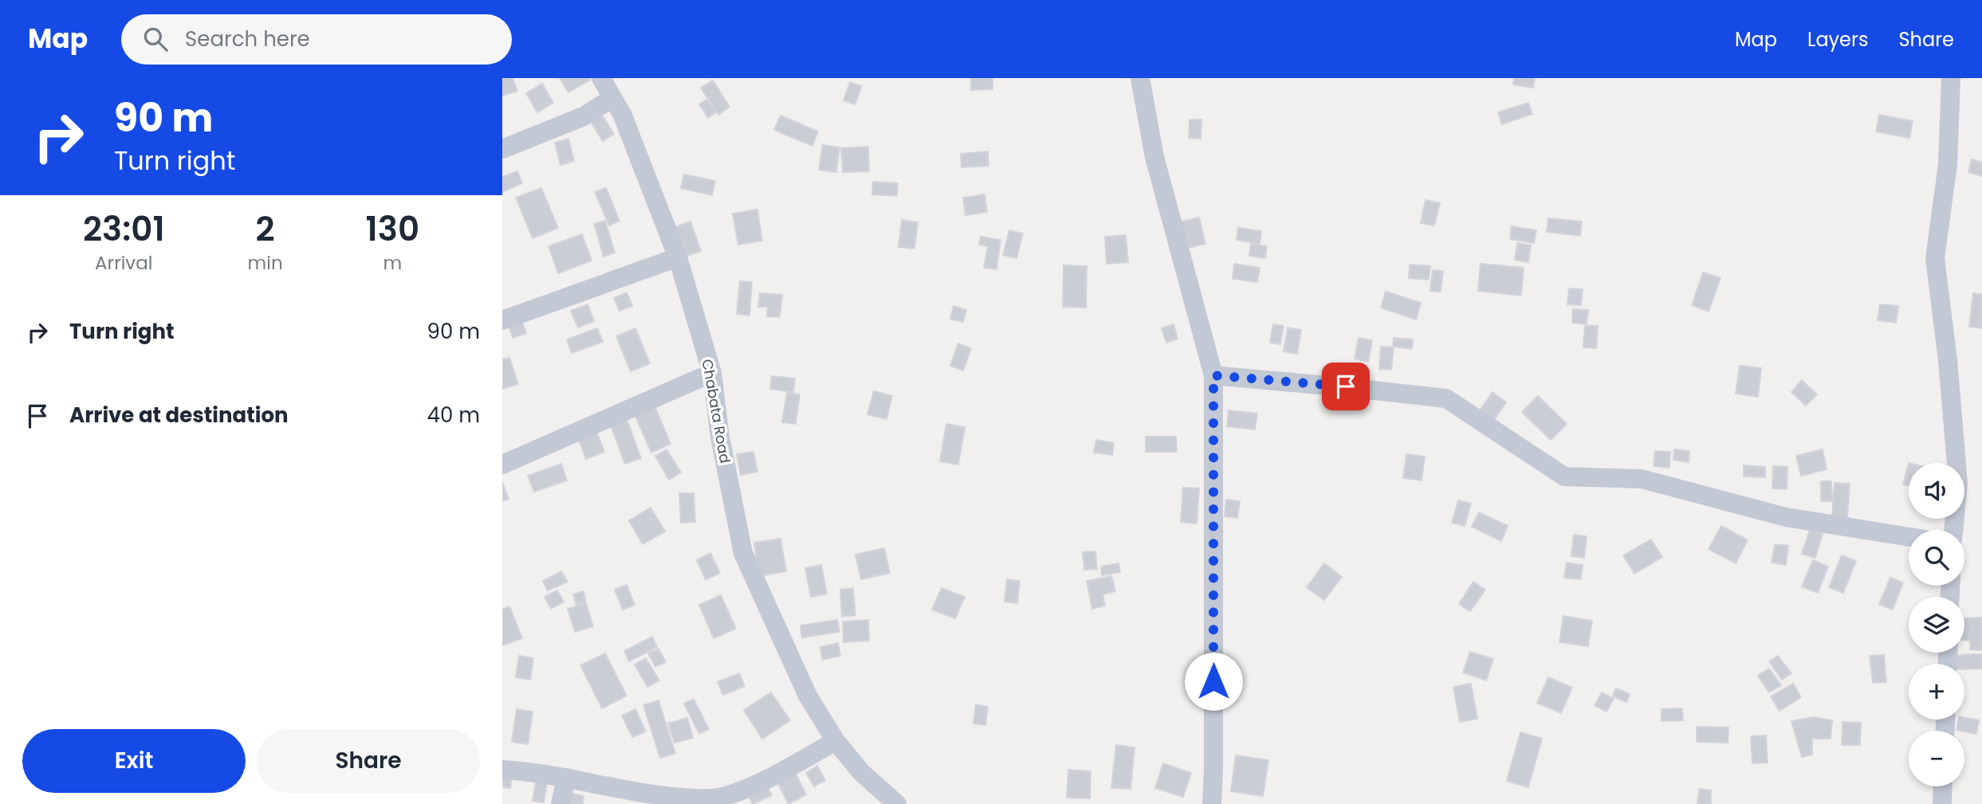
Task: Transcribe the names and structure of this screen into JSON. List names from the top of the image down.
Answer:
{
  "streets": {
    "street": ["Chabata Road"]
  },
  "page": {
    "header": "Map",
    "search": "Search here",
    "nav": ["Map", "Layers", "Share"],
    "turn": ["90 m", "Turn right"],
    "eta": [
      "23:01",
      "Arrival",
      "2",
      "min",
      "130",
      "m"
    ],
    "list": [
      {
        "name": "Turn right",
        "value": "90 m"
      },
      {
        "name": "Arrive at destination",
        "value": "40 m"
      }
    ],
    "map_buttons": ["+", "−"],
    "buttons": ["Exit", "Share"]
  }
}
